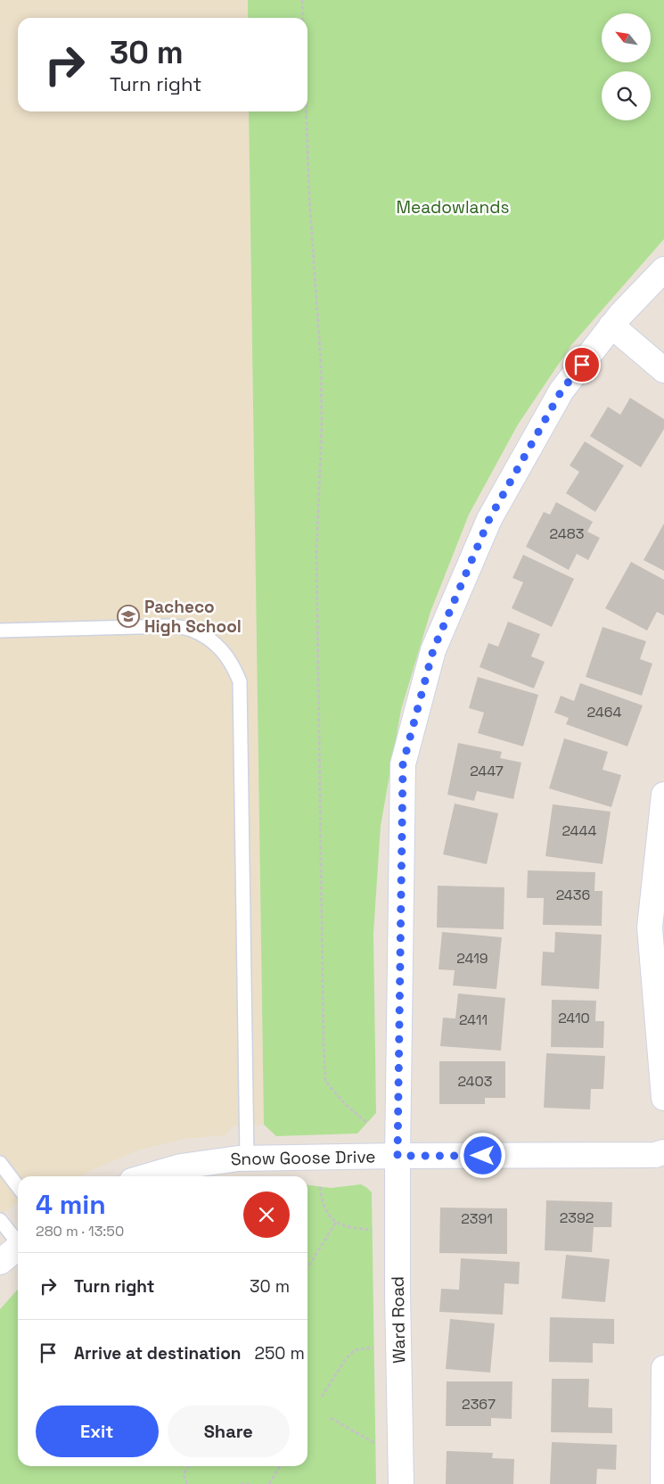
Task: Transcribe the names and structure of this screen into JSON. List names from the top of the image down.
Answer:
{
  "streets": {
    "street": ["Snow Goose Drive", "Ward Road"]
  },
  "crossings": [
    ["Snow Goose Drive", "Ward Road"]
  ],
  "parks": ["Meadowlands"],
  "places": {
    "school or university": ["Pacheco High School"]
  },
  "house_numbers": [
    "2483",
    "2464",
    "2447",
    "2444",
    "2436",
    "2419",
    "2410",
    "2411",
    "2403",
    "2392",
    "2391",
    "2367"
  ],
  "north": "top left",
  "page": {
    "turn": ["30 m", "Turn right"],
    "heading": ["4 min", "280 m · 13:50"],
    "list": [
      {
        "name": "Turn right",
        "value": "30 m"
      },
      {
        "name": "Arrive at destination",
        "value": "250 m"
      }
    ],
    "buttons": ["Exit", "Share"]
  }
}
